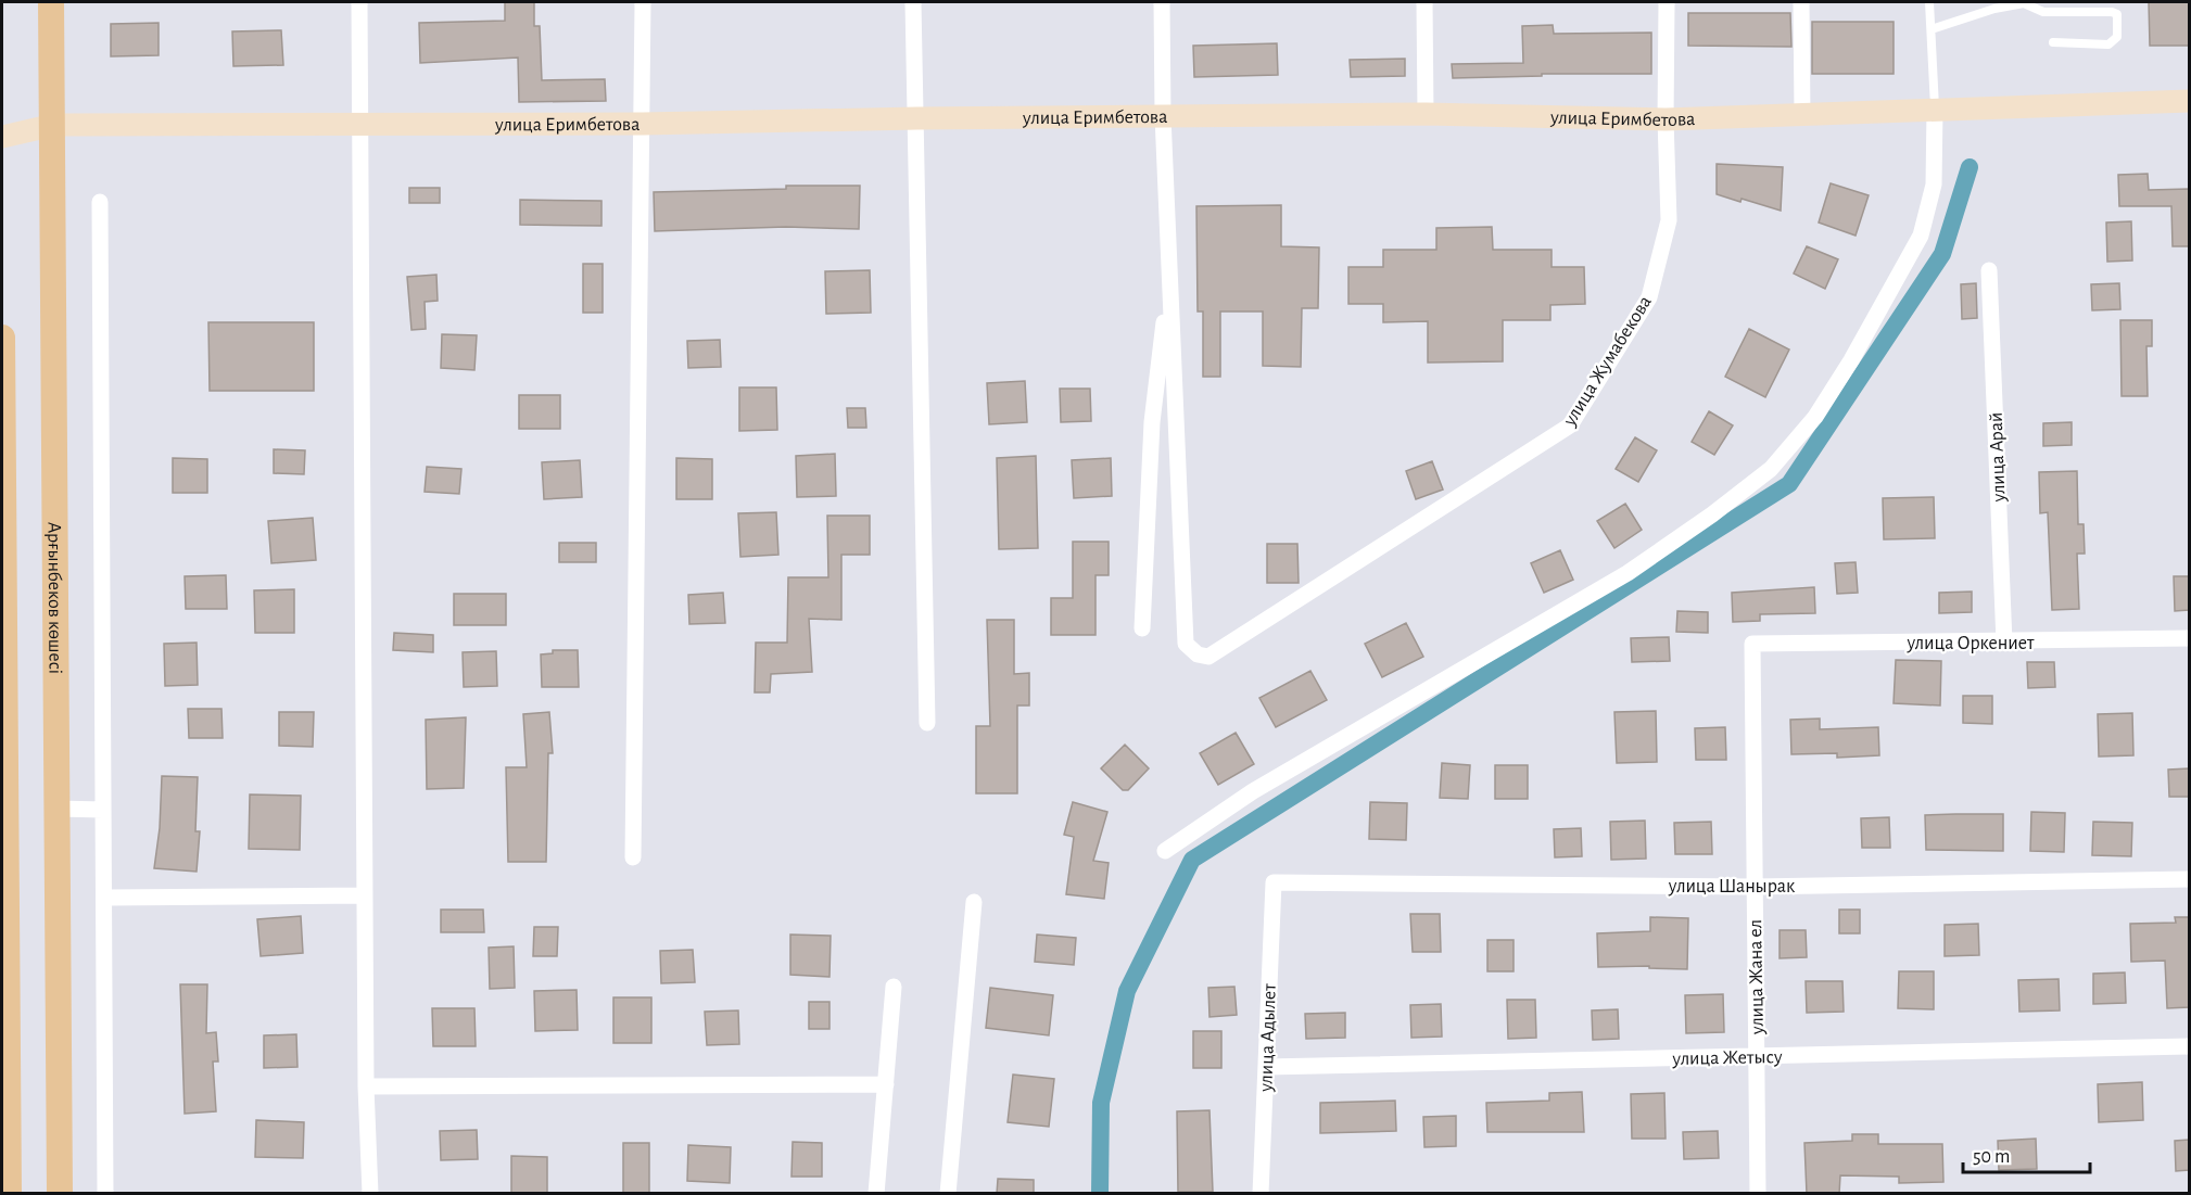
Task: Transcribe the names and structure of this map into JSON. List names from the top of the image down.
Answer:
{
  "streets": {
    "main road": ["улица Еримбетова", "Арғынбеков көшесі"],
    "street": [
      "улица Жумабекова",
      "улица Арай",
      "улица Оркениет",
      "улица Шанырак",
      "улица Жана ел",
      "улица Адылет",
      "улица Жетысу"
    ]
  },
  "crossings": [
    ["улица Еримбетова", "улица Жумабекова"],
    ["улица Еримбетова", "Арғынбеков көшесі"],
    ["улица Арай", "улица Оркениет"],
    ["улица Оркениет", "улица Жана ел"],
    ["улица Шанырак", "улица Жана ел"],
    ["улица Шанырак", "улица Адылет"],
    ["улица Жана ел", "улица Жетысу"],
    ["улица Адылет", "улица Жетысу"]
  ],
  "scale_bar": "50 m"
}
